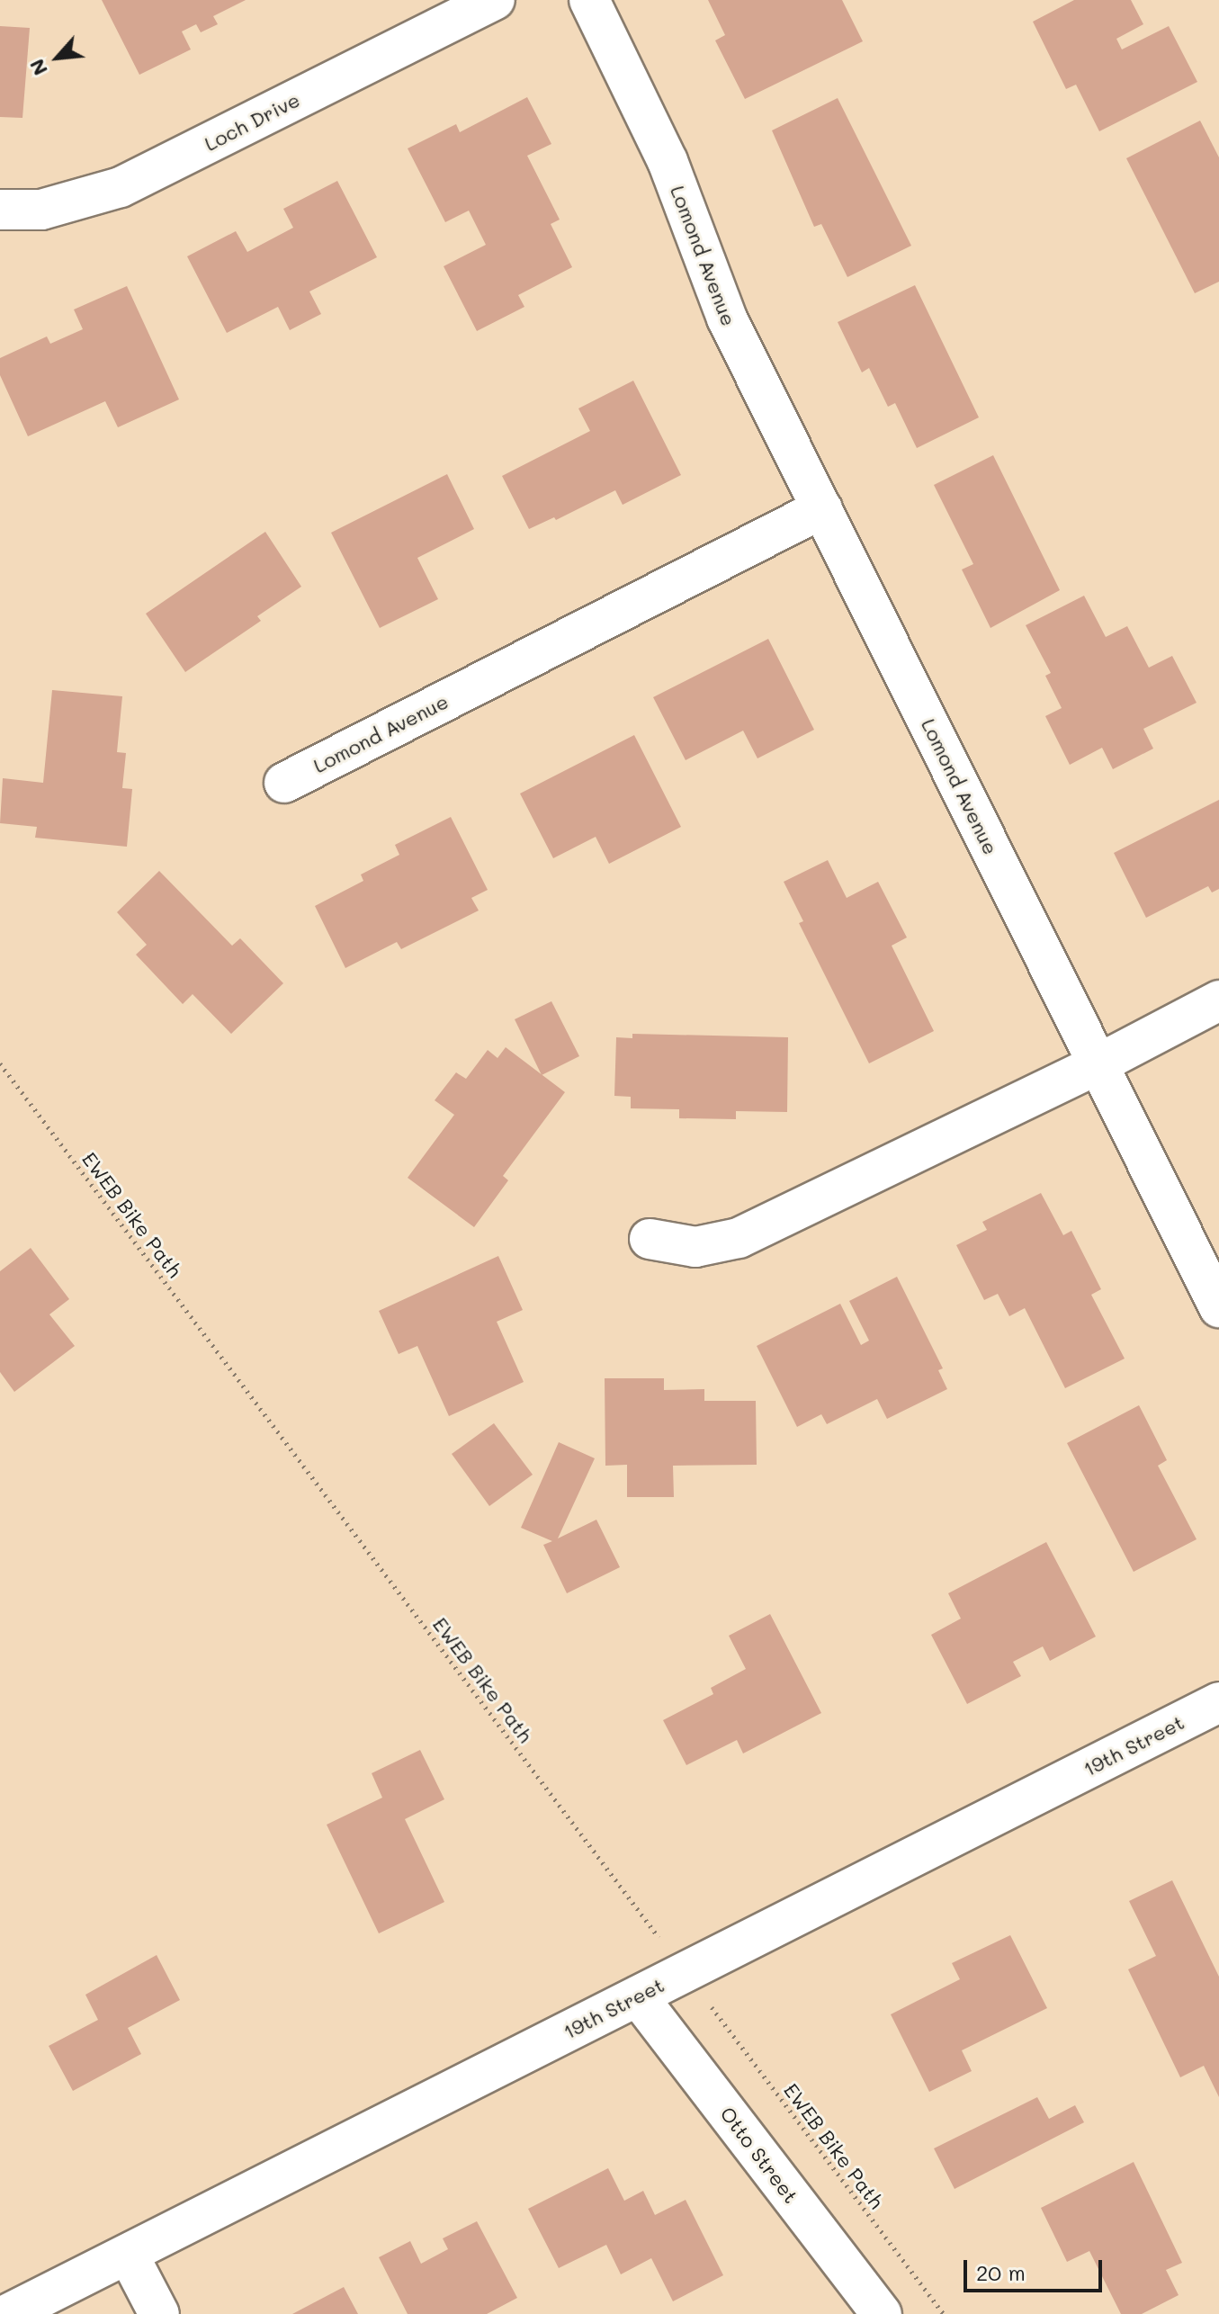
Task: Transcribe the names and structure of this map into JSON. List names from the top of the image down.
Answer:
{
  "streets": {
    "street": [
      "Loch Drive",
      "Lomond Avenue",
      "19th Street",
      "Otto Street"
    ],
    "path": ["EWEB Bike Path"]
  },
  "crossings": [
    ["EWEB Bike Path", "19th Street"],
    ["19th Street", "Otto Street"]
  ],
  "scale_bar": "20 m",
  "north": "bottom left"
}
